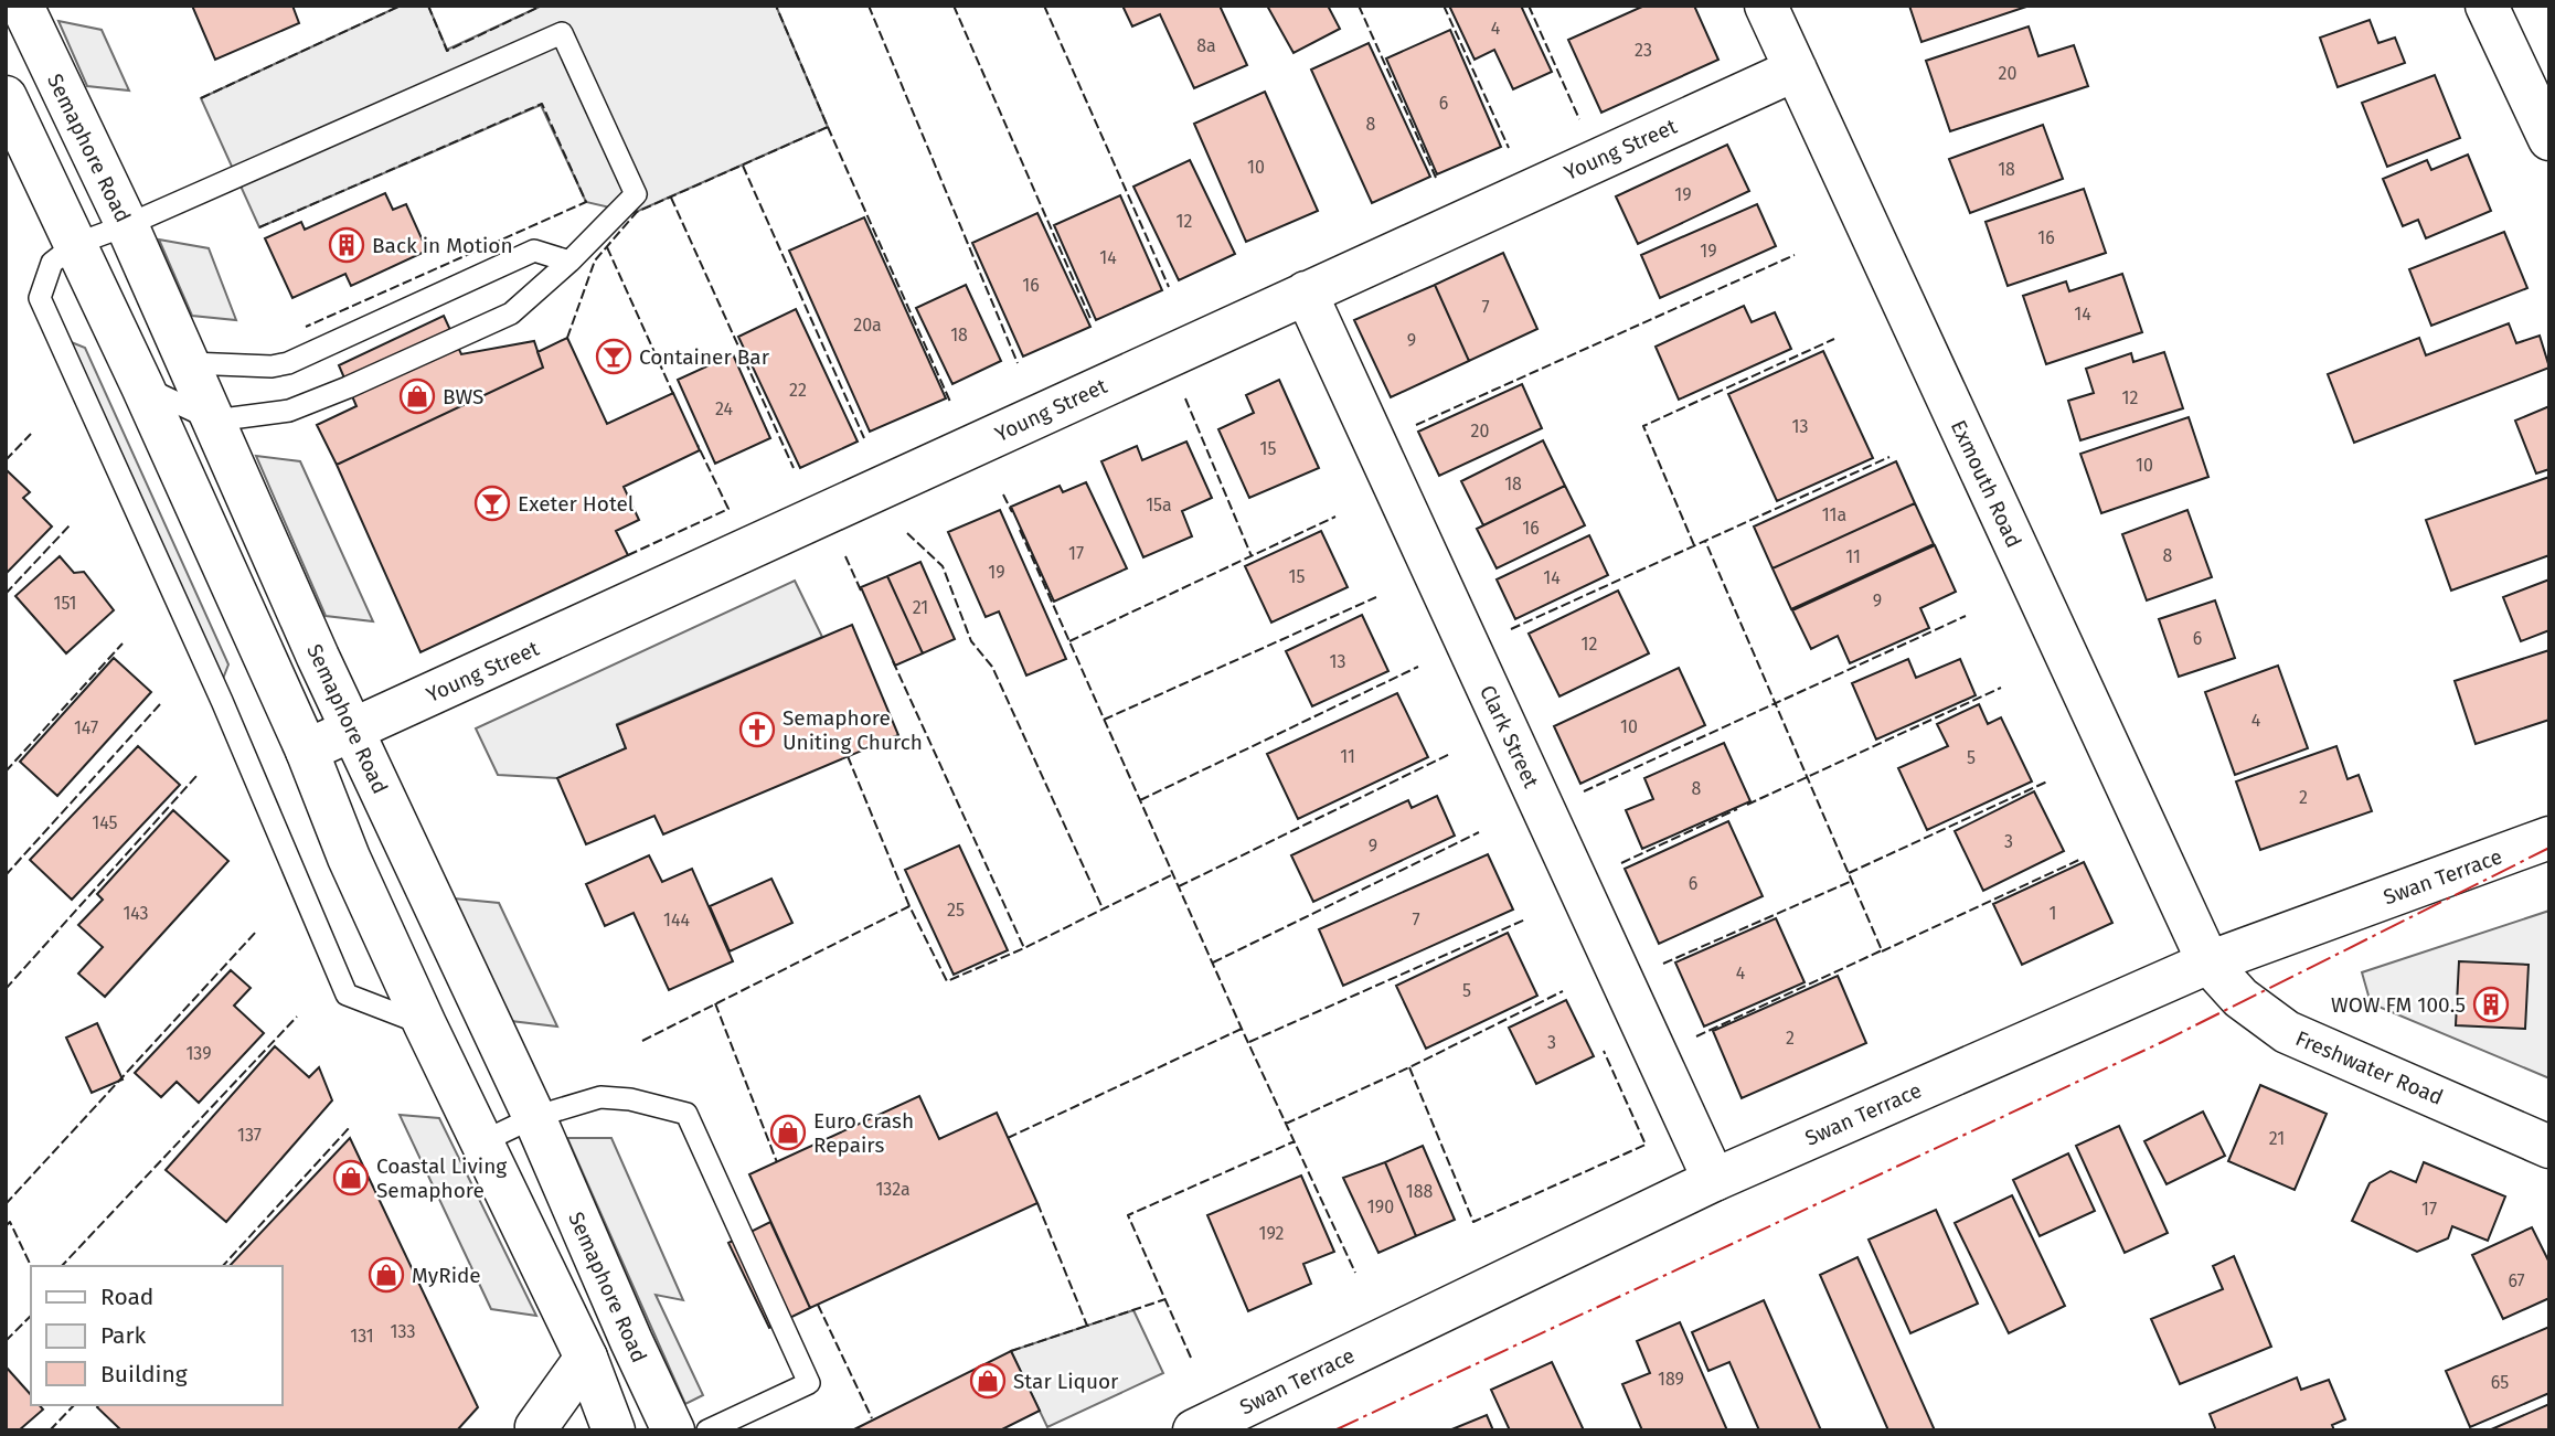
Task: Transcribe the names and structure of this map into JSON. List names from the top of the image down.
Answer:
{
  "streets": {
    "street": [
      "Semaphore Road",
      "Young Street",
      "Exmouth Road",
      "Clark Street",
      "Swan Terrace",
      "Freshwater Road"
    ]
  },
  "crossings": [
    ["Semaphore Road", "Young Street"],
    ["Young Street", "Exmouth Road"],
    ["Young Street", "Clark Street"],
    ["Exmouth Road", "Swan Terrace"],
    ["Exmouth Road", "Freshwater Road"],
    ["Clark Street", "Swan Terrace"],
    ["Swan Terrace", "Freshwater Road"]
  ],
  "places": {
    "building": ["Back in Motion", "WOW FM 100.5"],
    "bar": ["Container Bar", "Exeter Hotel"],
    "shop": [
      "BWS",
      "Euro Crash Repairs",
      "Coastal Living Semaphore",
      "MyRide",
      "Star Liquor"
    ],
    "church": ["Semaphore Uniting Church"]
  },
  "house_numbers": [
    "4",
    "8a",
    "23",
    "20",
    "6",
    "8",
    "10",
    "18",
    "19",
    "12",
    "16",
    "19",
    "14",
    "16",
    "7",
    "14",
    "20a",
    "18",
    "9",
    "22",
    "12",
    "24",
    "13",
    "20",
    "15",
    "10",
    "18",
    "15a",
    "11a",
    "16",
    "17",
    "8",
    "11",
    "19",
    "15",
    "14",
    "9",
    "151",
    "21",
    "6",
    "12",
    "13",
    "4",
    "10",
    "147",
    "11",
    "5",
    "8",
    "2",
    "145",
    "3",
    "9",
    "6",
    "25",
    "143",
    "1",
    "144",
    "7",
    "4",
    "5",
    "2",
    "3",
    "139",
    "137",
    "21",
    "132a",
    "188",
    "190",
    "17",
    "192",
    "67",
    "133",
    "131",
    "189",
    "65"
  ],
  "legend": ["Road", "Park", "Building"]
}
